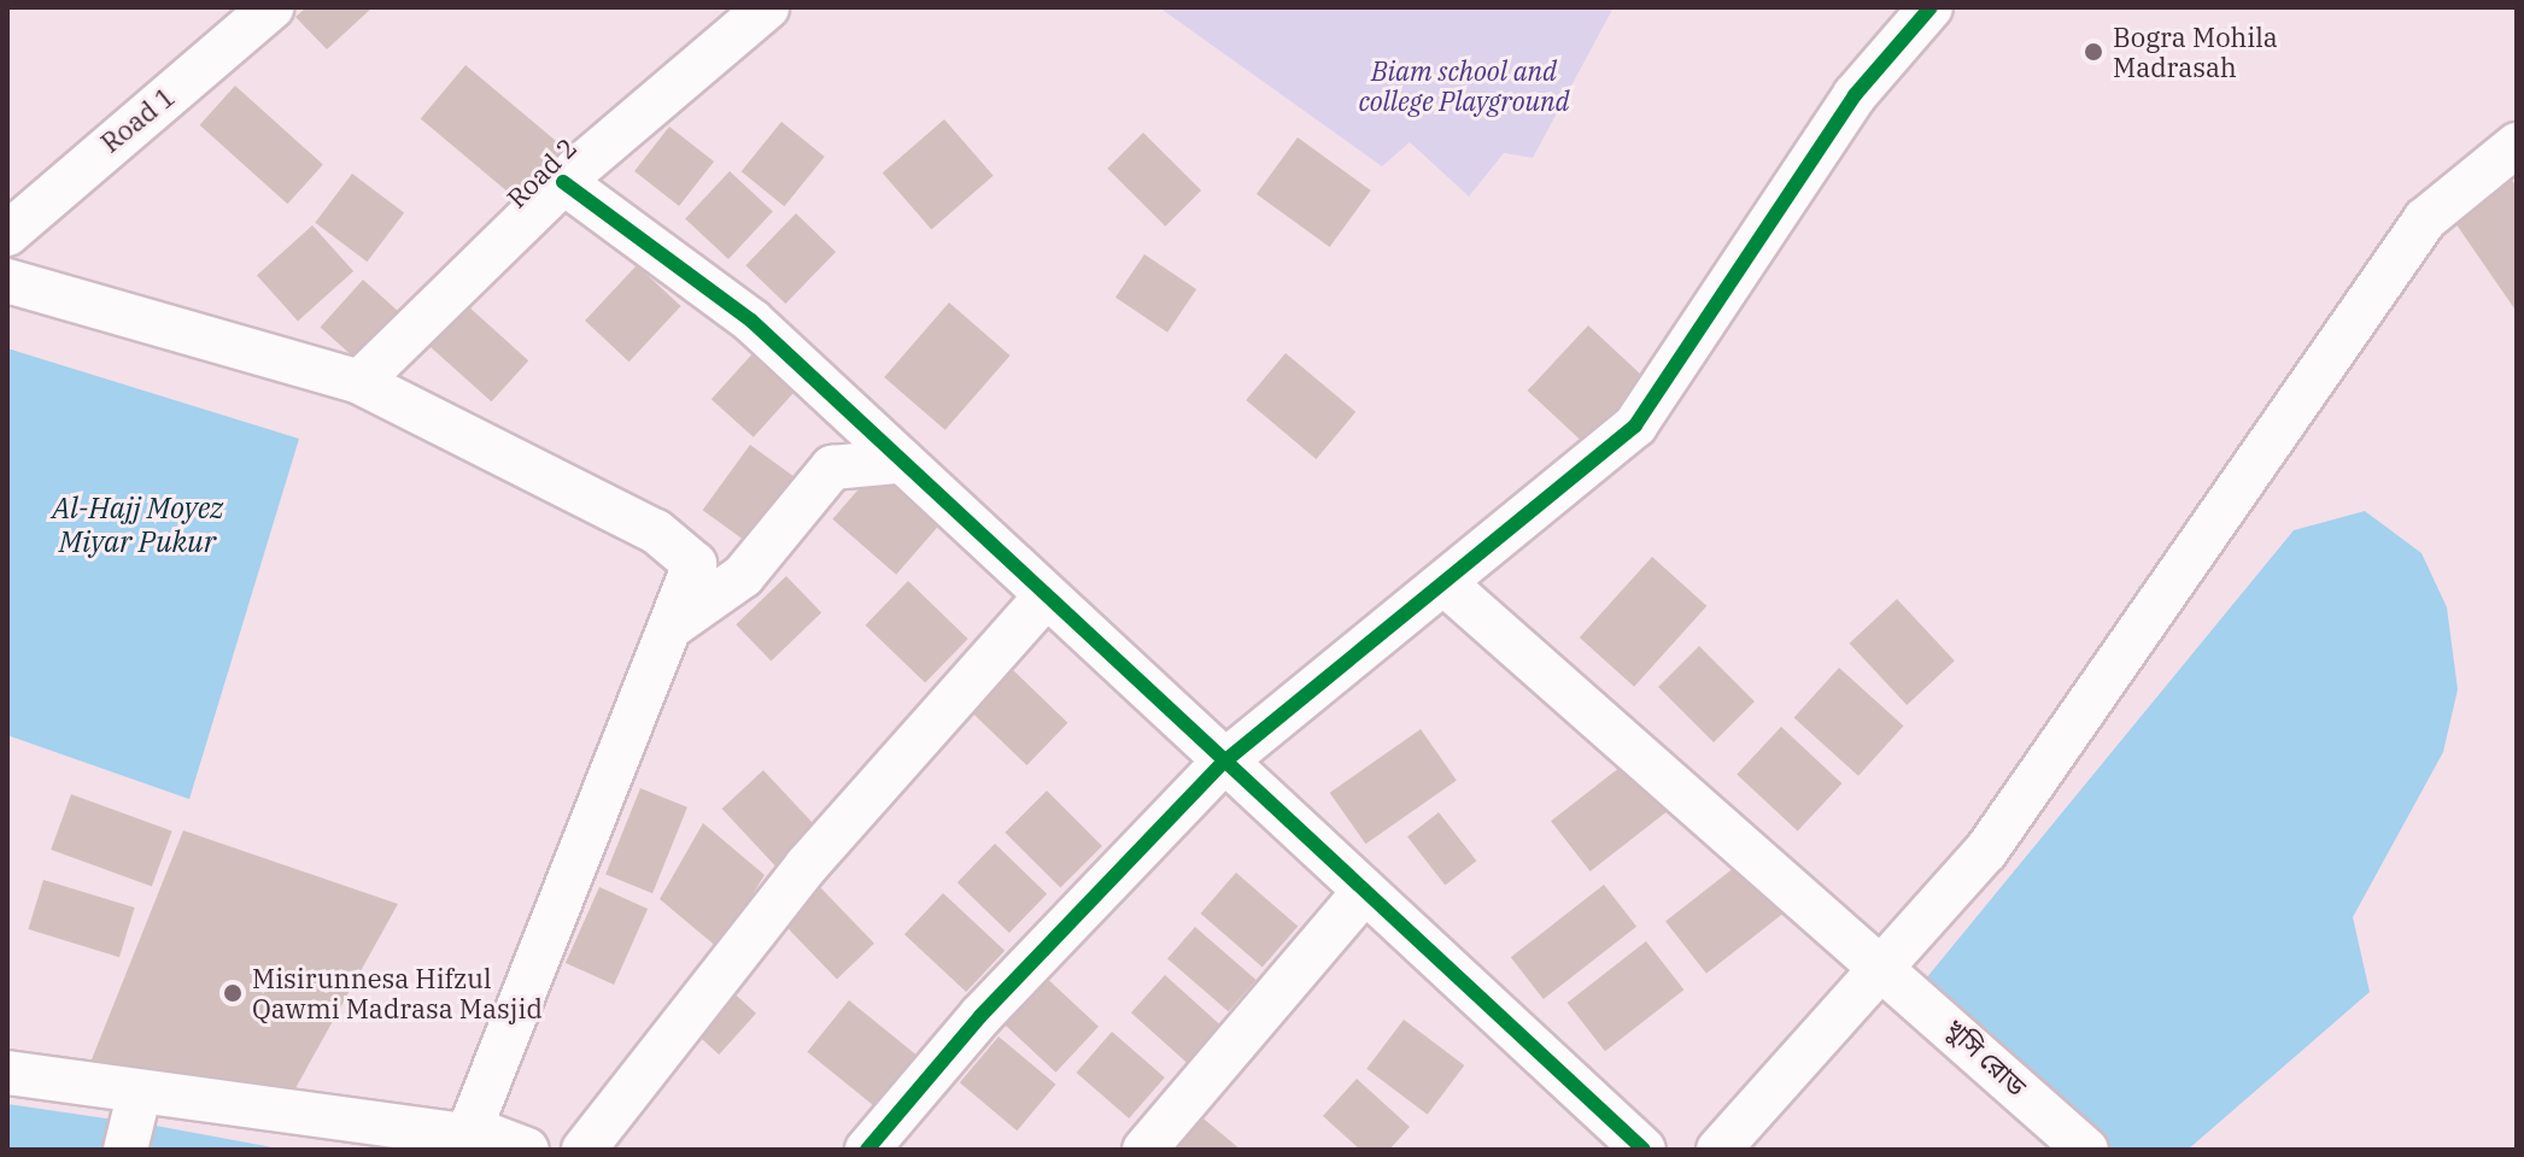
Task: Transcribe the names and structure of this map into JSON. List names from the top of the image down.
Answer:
{
  "streets": {
    "street": ["Road 1", "Road 2", "খুসি রোড"]
  },
  "water": ["Al-Hajj Moyez Miyar Pukur"],
  "parks": ["Biam school and college Playground"],
  "places": ["Bogra Mohila Madrasah", "Misirunnesa Hifzul Qawmi Madrasa Masjid"]
}
